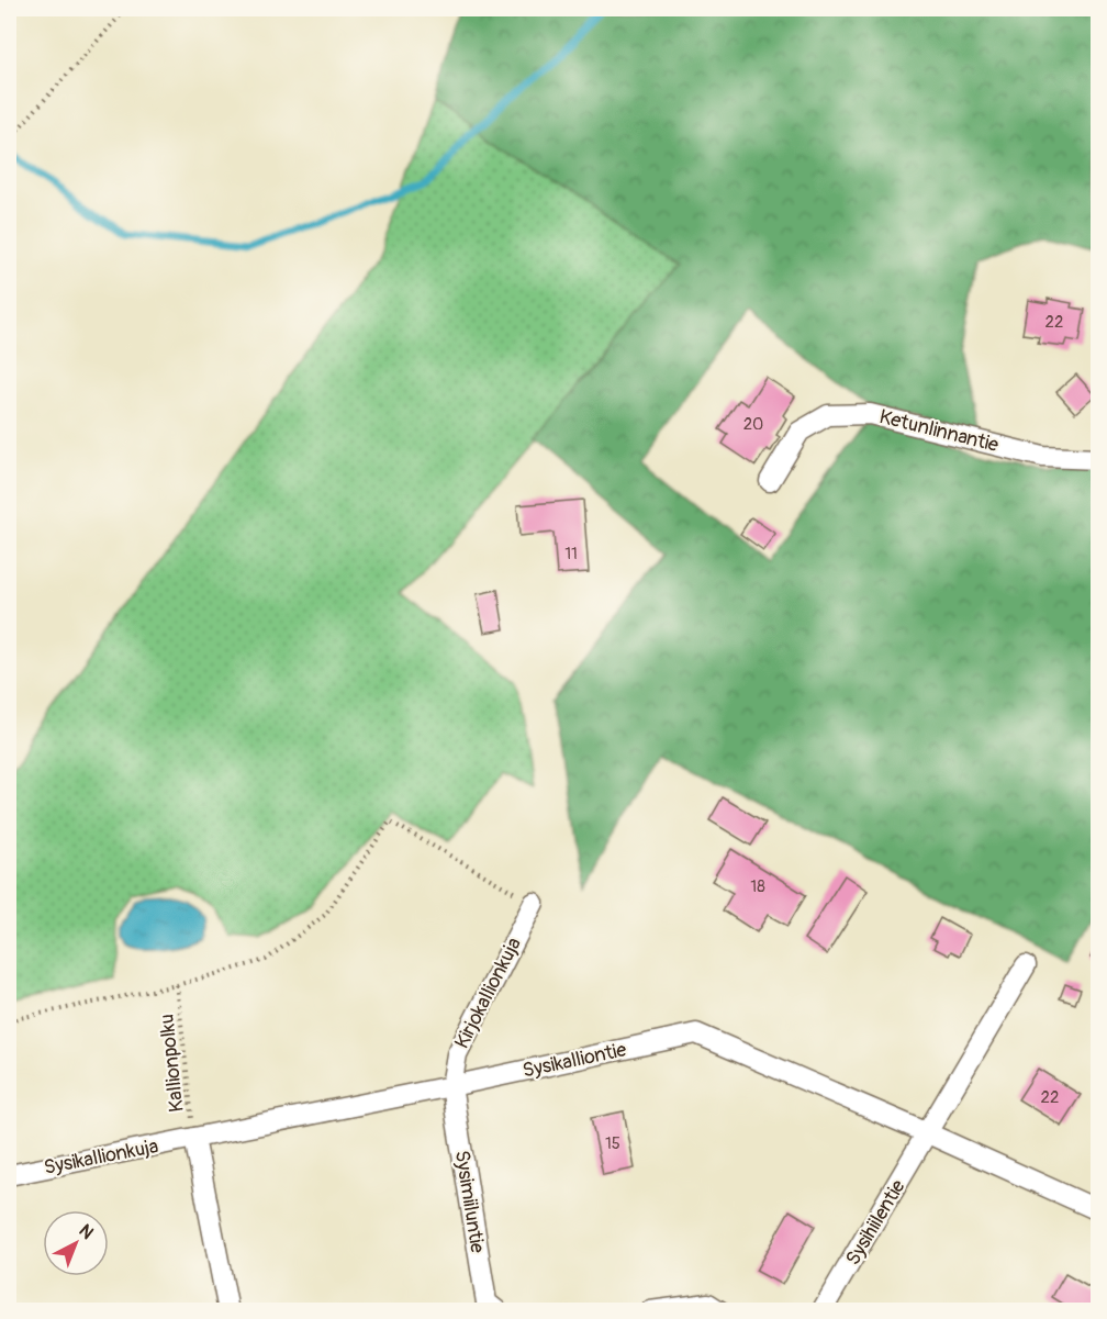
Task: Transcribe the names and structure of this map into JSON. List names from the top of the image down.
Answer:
{
  "streets": {
    "street": [
      "Ketunlinnantie",
      "Kirjokallionkuja",
      "Sysikalliontie",
      "Sysikallionkuja",
      "Sysimiiluntie",
      "Sysihiilentie"
    ],
    "path": ["Kallionpolku"]
  },
  "crossings": [
    ["Kirjokallionkuja", "Sysikalliontie"],
    ["Kirjokallionkuja", "Sysimiiluntie"],
    ["Sysikalliontie", "Kallionpolku"],
    ["Sysikalliontie", "Sysikallionkuja"],
    ["Sysikalliontie", "Sysimiiluntie"],
    ["Sysikalliontie", "Sysihiilentie"],
    ["Kallionpolku", "Sysikallionkuja"]
  ],
  "house_numbers": [
    "22",
    "20",
    "11",
    "18",
    "22",
    "15"
  ],
  "north": "top right"
}
